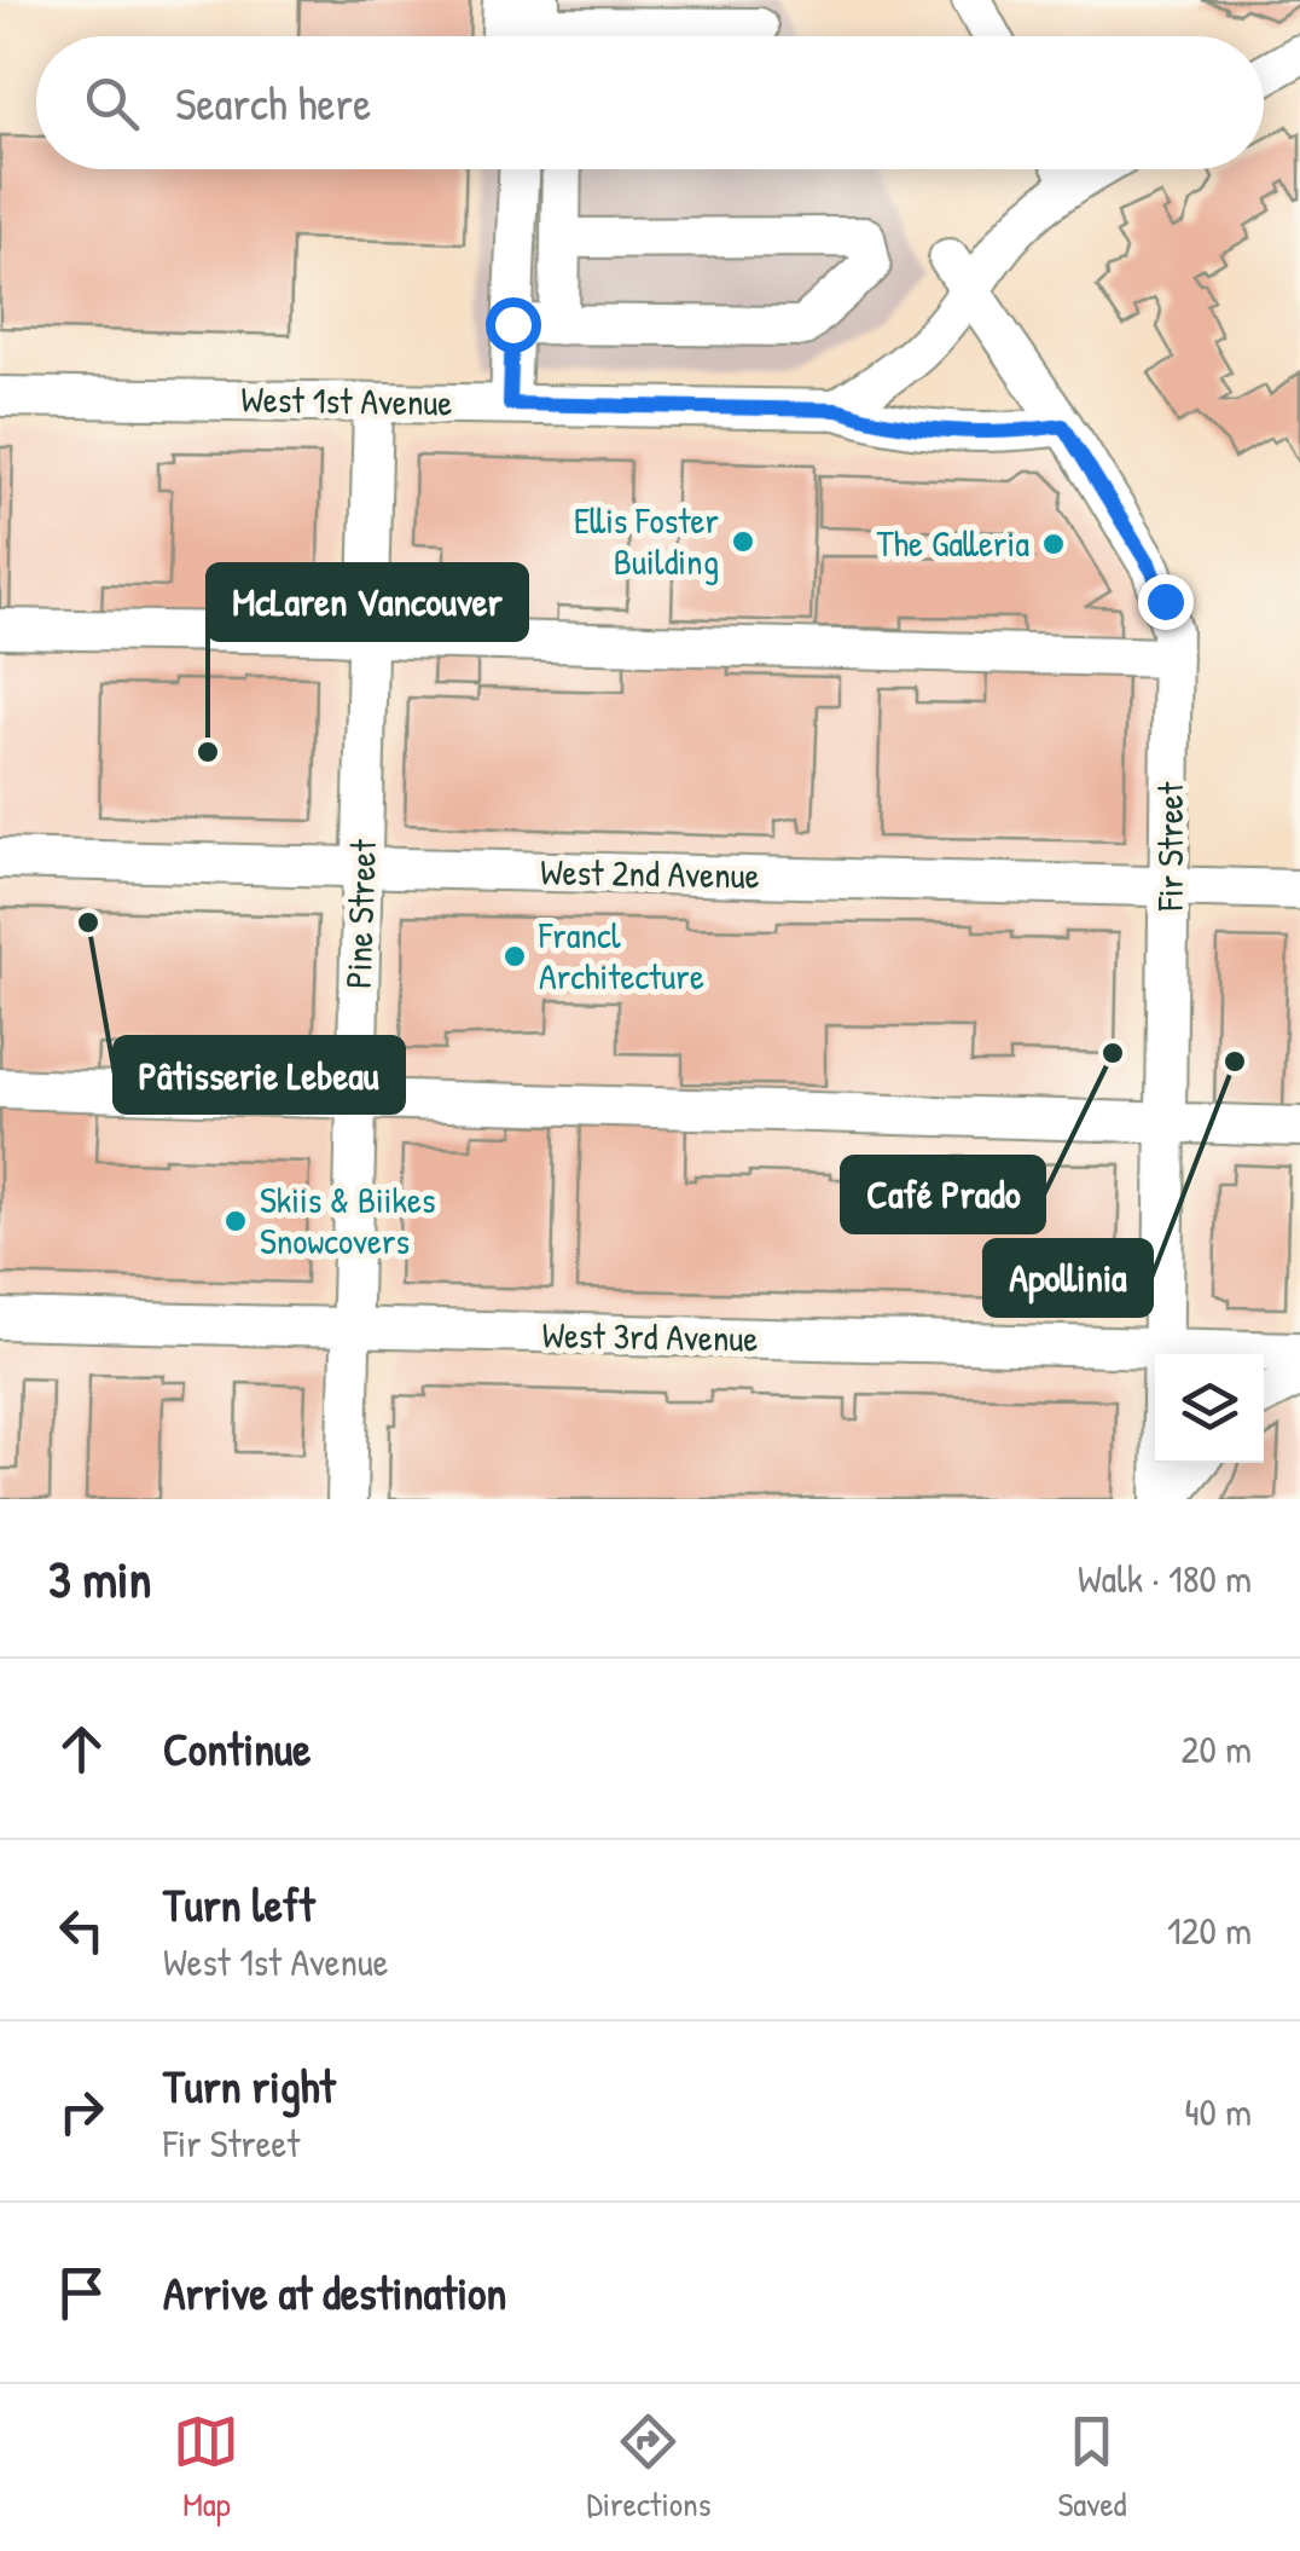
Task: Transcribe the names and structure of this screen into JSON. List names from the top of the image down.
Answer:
{
  "streets": {
    "street": [
      "West 1st Avenue",
      "Fir Street",
      "West 2nd Avenue",
      "Pine Street",
      "West 3rd Avenue"
    ]
  },
  "crossings": [
    ["West 1st Avenue", "Fir Street"],
    ["West 1st Avenue", "Pine Street"],
    ["Fir Street", "West 2nd Avenue"],
    ["Fir Street", "West 3rd Avenue"],
    ["West 2nd Avenue", "Pine Street"],
    ["Pine Street", "West 3rd Avenue"]
  ],
  "places": [
    "Ellis Foster Building",
    "The Galleria",
    "McLaren Vancouver",
    "Pâtisserie Lebeau",
    "Francl Architecture",
    "Café Prado",
    "Apollinia",
    "Skiis & Biikes Snowcovers"
  ],
  "page": {
    "search": "Search here",
    "heading": ["3 min", "Walk · 180 m"],
    "list": [
      ["Continue", "20 m"],
      ["Turn left", "West 1st Avenue", "120 m"],
      ["Turn right", "Fir Street", "40 m"],
      "Arrive at destination"
    ],
    "nav": ["Map", "Directions", "Saved"]
  }
}
